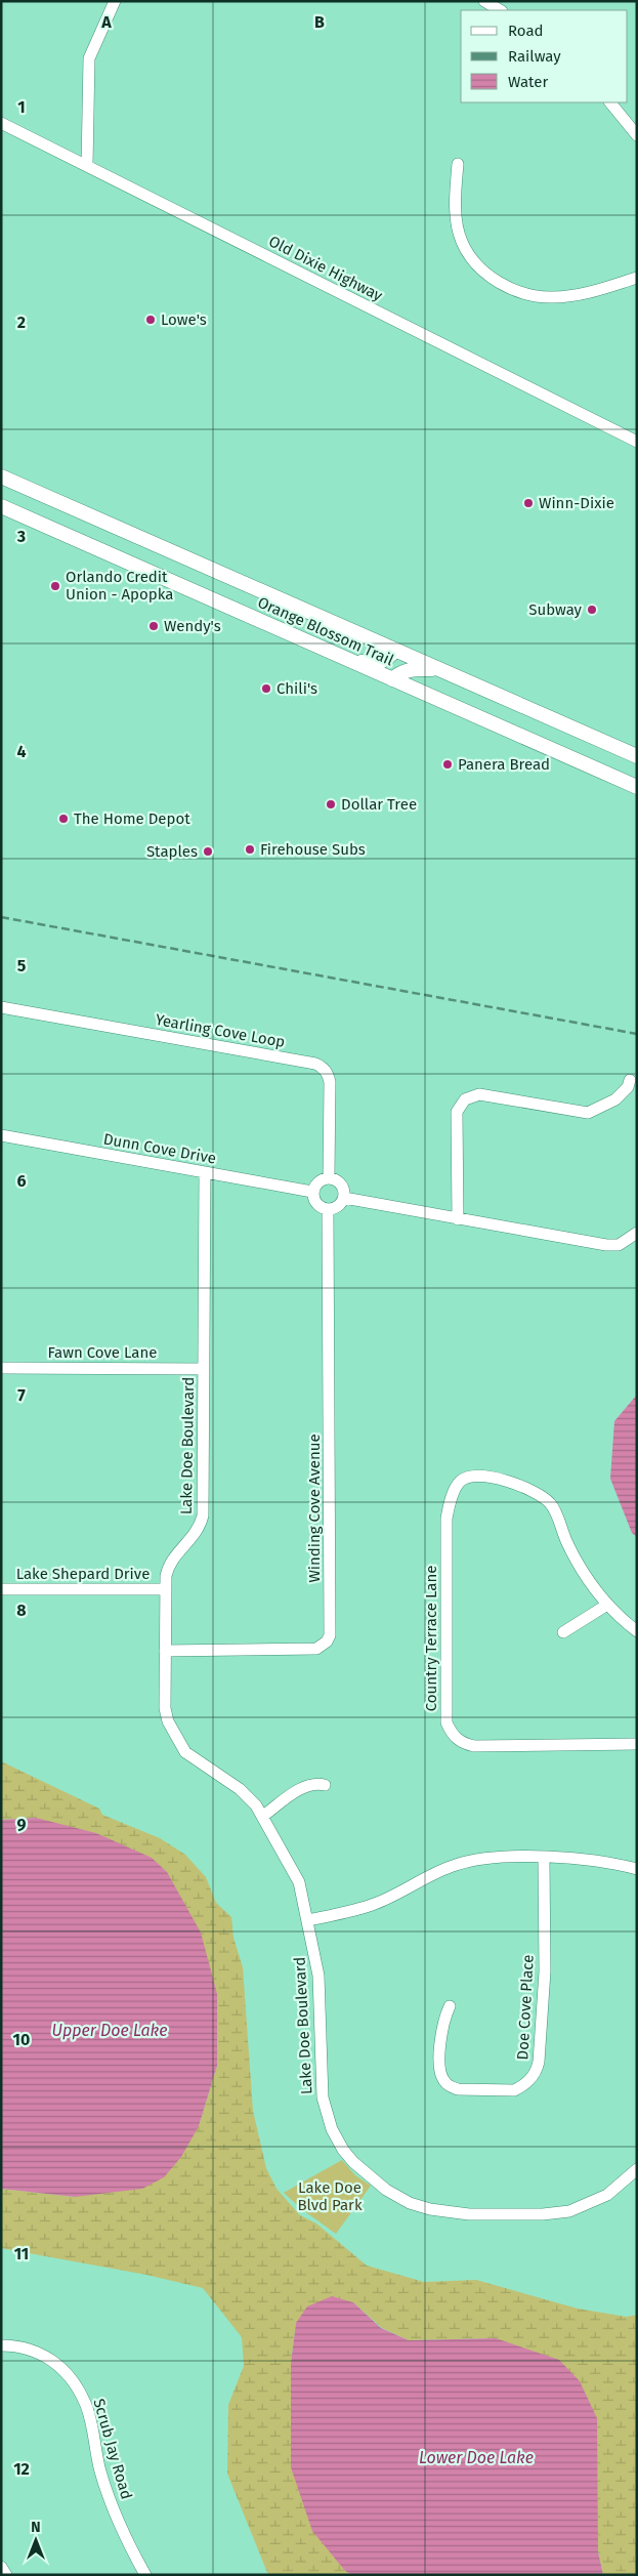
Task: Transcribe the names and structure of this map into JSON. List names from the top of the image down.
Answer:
{
  "streets": {
    "main road": ["Orange Blossom Trail"],
    "street": [
      "Old Dixie Highway",
      "Yearling Cove Loop",
      "Dunn Cove Drive",
      "Fawn Cove Lane",
      "Lake Doe Boulevard",
      "Winding Cove Avenue",
      "Lake Shepard Drive",
      "Country Terrace Lane",
      "Doe Cove Place",
      "Scrub Jay Road"
    ]
  },
  "crossings": [
    ["Yearling Cove Loop", "Dunn Cove Drive"],
    ["Yearling Cove Loop", "Winding Cove Avenue"],
    ["Dunn Cove Drive", "Lake Doe Boulevard"],
    ["Dunn Cove Drive", "Winding Cove Avenue"],
    ["Fawn Cove Lane", "Lake Doe Boulevard"],
    ["Lake Doe Boulevard", "Winding Cove Avenue"],
    ["Lake Doe Boulevard", "Lake Shepard Drive"]
  ],
  "water": ["Upper Doe Lake", "Lower Doe Lake"],
  "parks": ["Lake Doe Blvd Park"],
  "places": [
    "Lowe's",
    "Winn-Dixie",
    "Orlando Credit Union - Apopka",
    "Subway",
    "Wendy's",
    "Chili's",
    "Panera Bread",
    "Dollar Tree",
    "The Home Depot",
    "Firehouse Subs",
    "Staples"
  ],
  "legend": ["Road", "Railway", "Water"],
  "north": "top",
  "grid": {
    "columns": ["A", "B"],
    "rows": [
      "1",
      "2",
      "3",
      "4",
      "5",
      "6",
      "7",
      "8",
      "9",
      "10",
      "11",
      "12"
    ]
  }
}
